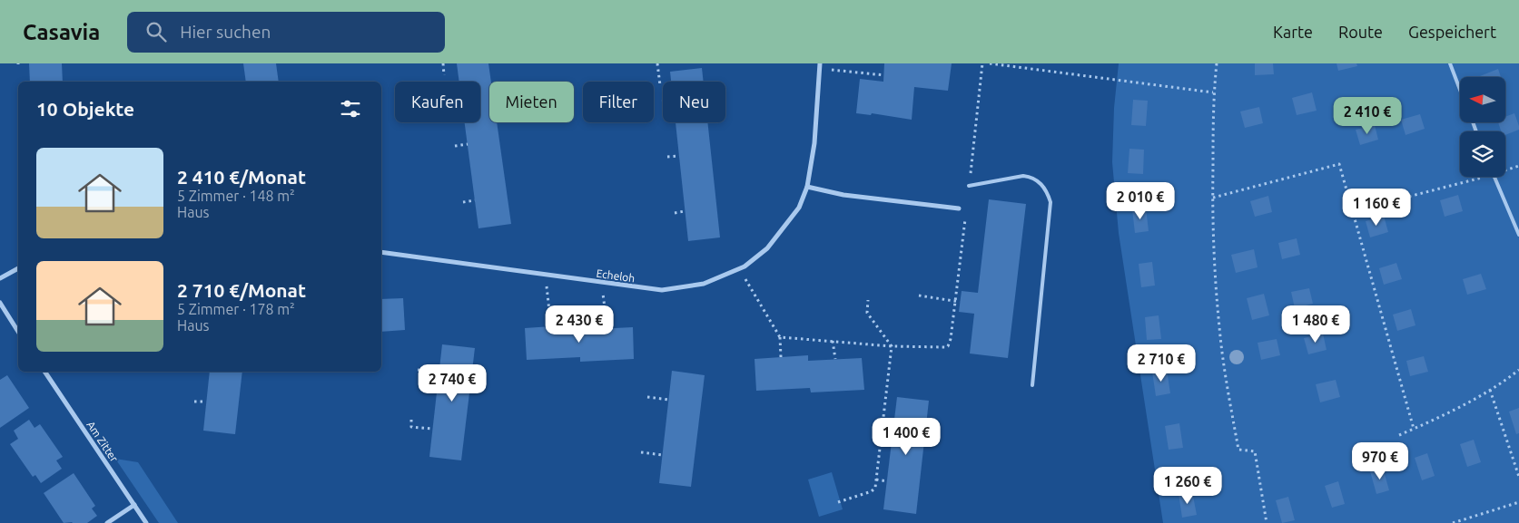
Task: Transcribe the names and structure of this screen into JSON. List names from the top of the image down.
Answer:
{
  "streets": {
    "street": ["Echeloh", "Am Zitter"]
  },
  "north": "left",
  "page": {
    "header": "Casavia",
    "search": "Hier suchen",
    "nav": ["Karte", "Route", "Gespeichert"],
    "chip": [
      "Kaufen",
      "Mieten",
      "Filter",
      "Neu"
    ],
    "heading": "10 Objekte",
    "price": [
      "2 410 €",
      "2 010 €",
      "1 160 €",
      "2 430 €",
      "1 480 €",
      "2 710 €",
      "2 740 €",
      "1 400 €",
      "970 €",
      "1 260 €"
    ],
    "list": [
      {
        "name": "2 410 €/Monat",
        "note": "5 Zimmer · 148 m² · Haus"
      },
      {
        "name": "2 710 €/Monat",
        "note": "5 Zimmer · 178 m² · Haus"
      }
    ]
  }
}
